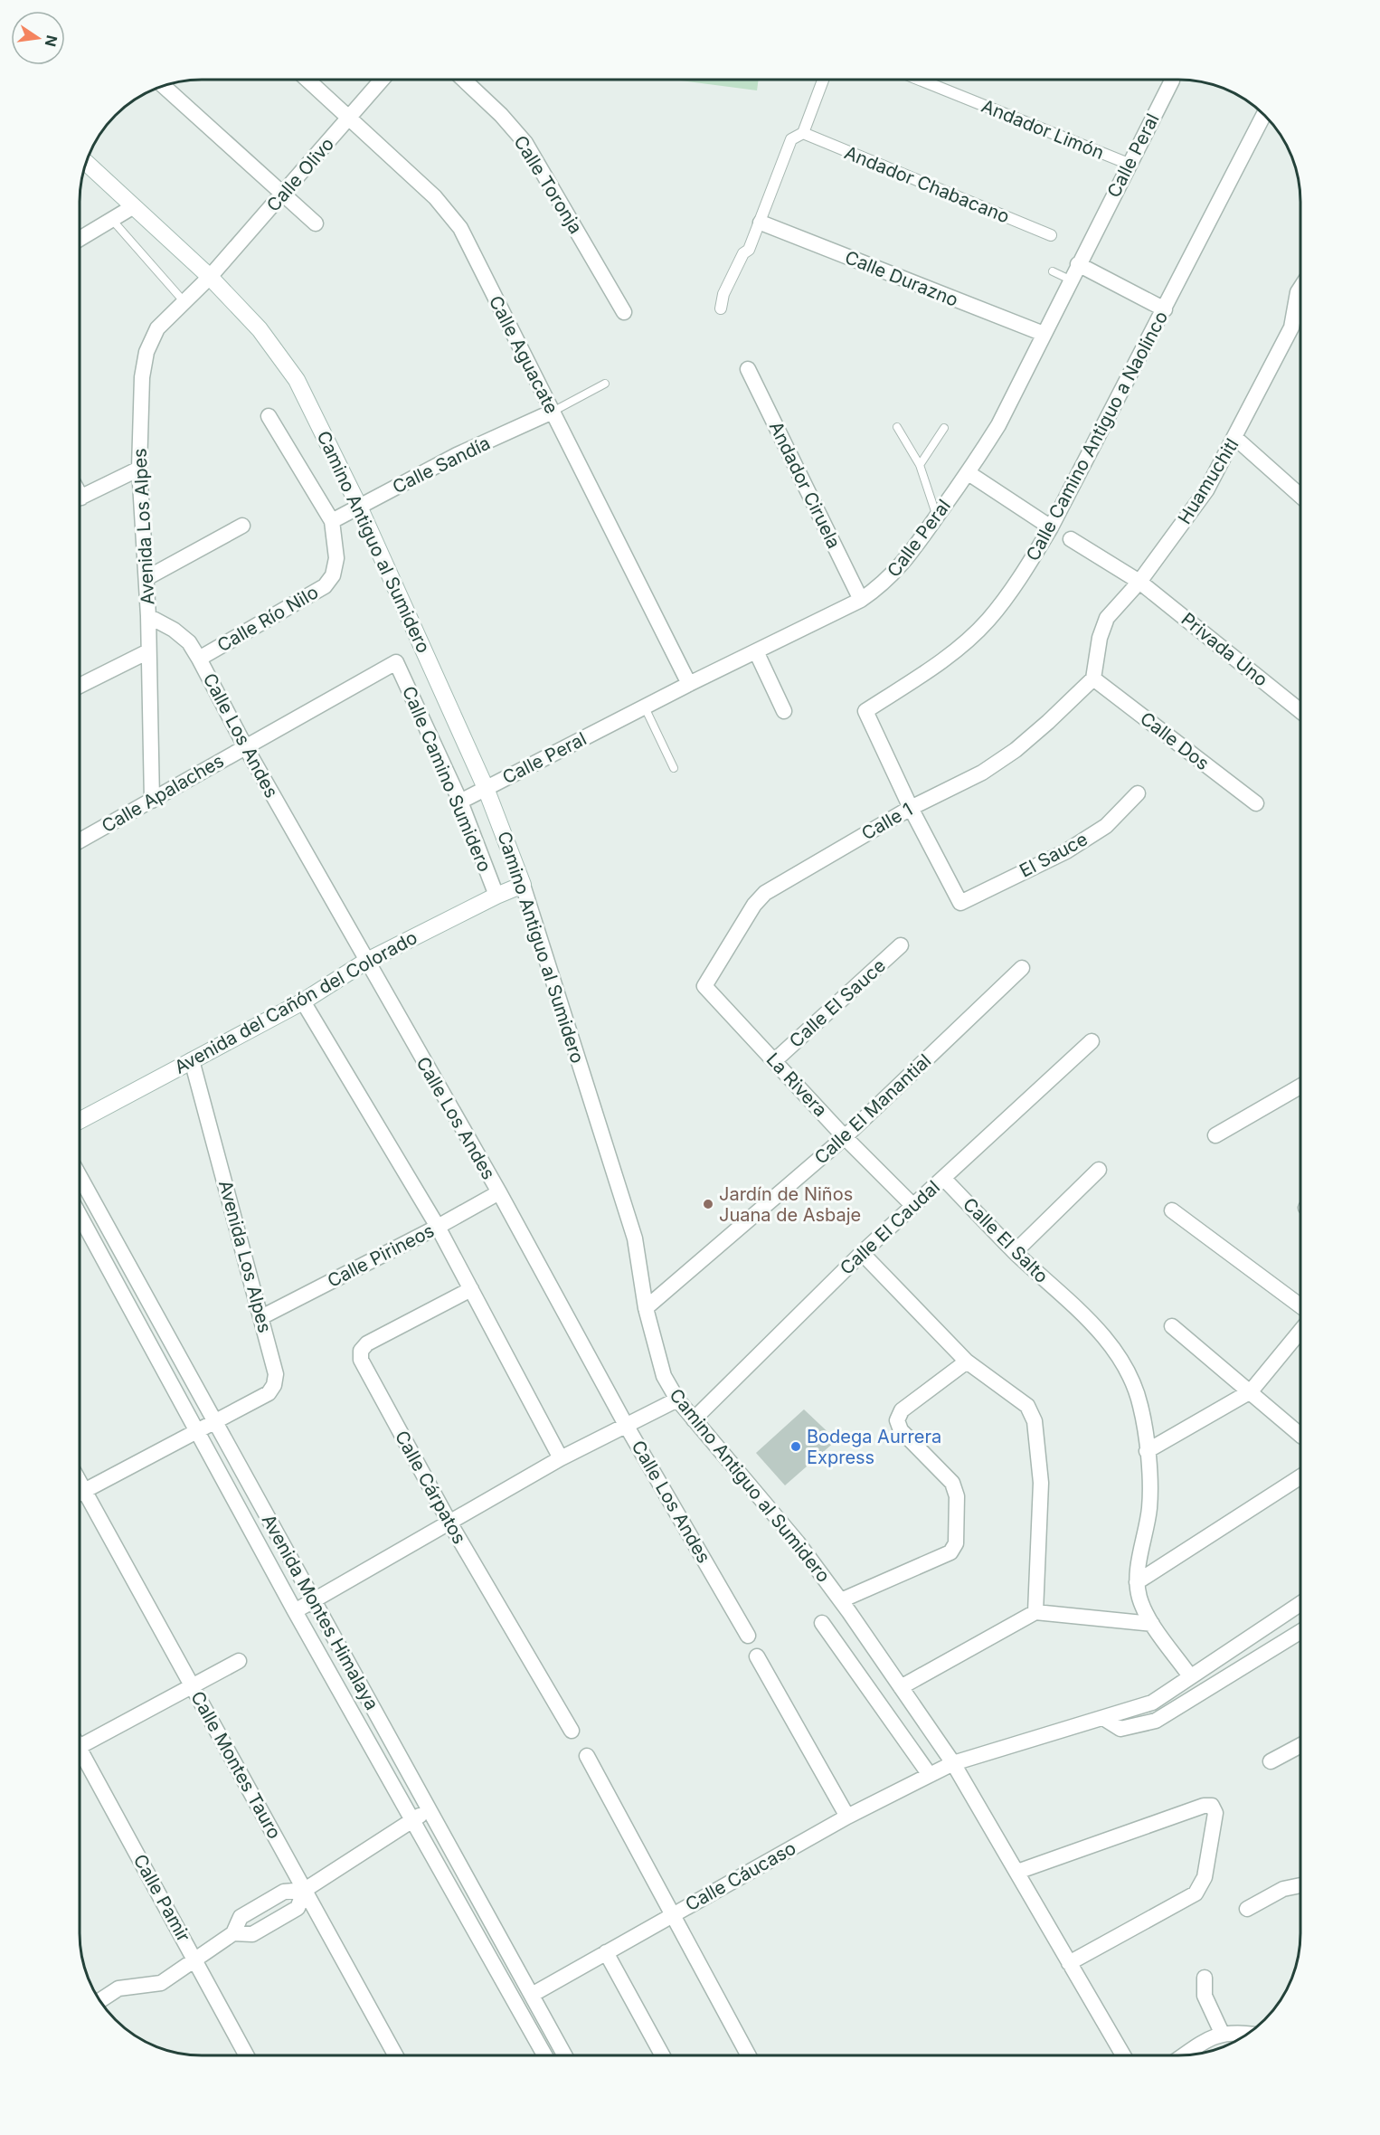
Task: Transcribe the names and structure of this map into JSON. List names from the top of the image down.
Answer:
{
  "streets": {
    "main road": ["Camino Antiguo al Sumidero", "Avenida del Cañón del Colorado"],
    "street": [
      "Andador Limón",
      "Calle Peral",
      "Calle Olivo",
      "Calle Toronja",
      "Andador Chabacano",
      "Calle Durazno",
      "Calle Aguacate",
      "Calle Camino Antiguo a Naolinco",
      "Calle Sandía",
      "Huamuchitl",
      "Andador Ciruela",
      "Avenida Los Alpes",
      "Calle Río Nilo",
      "Privada Uno",
      "Calle Los Andes",
      "Calle Dos",
      "Calle Camino Sumidero",
      "Calle Apalaches",
      "Calle 1",
      "El Sauce",
      "Calle El Sauce",
      "La Rivera",
      "Calle El Manantial",
      "Calle El Caudal",
      "Calle El Salto",
      "Calle Pirineos",
      "Calle Cárpatos",
      "Avenida Montes Himalaya",
      "Calle Montes Tauro",
      "Calle Cáucaso",
      "Calle Pamir"
    ]
  },
  "crossings": [
    ["Andador Limón", "Calle Peral"],
    ["Calle Peral", "Calle Durazno"],
    ["Calle Peral", "Calle Aguacate"],
    ["Calle Peral", "Andador Ciruela"],
    ["Calle Peral", "Camino Antiguo al Sumidero"],
    ["Calle Peral", "Calle Camino Sumidero"],
    ["Calle Olivo", "Calle Aguacate"],
    ["Calle Olivo", "Avenida Los Alpes"],
    ["Calle Olivo", "Camino Antiguo al Sumidero"],
    ["Calle Aguacate", "Calle Sandía"],
    ["Calle Camino Antiguo a Naolinco", "Calle 1"],
    ["Calle Camino Antiguo a Naolinco", "El Sauce"],
    ["Calle Sandía", "Camino Antiguo al Sumidero"],
    ["Calle Sandía", "Calle Río Nilo"],
    ["Huamuchitl", "Privada Uno"],
    ["Huamuchitl", "Calle Dos"],
    ["Huamuchitl", "Calle 1"],
    ["Avenida Los Alpes", "Camino Antiguo al Sumidero"],
    ["Avenida Los Alpes", "Calle Los Andes"],
    ["Avenida Los Alpes", "Calle Apalaches"],
    ["Avenida Los Alpes", "Avenida del Cañón del Colorado"],
    ["Avenida Los Alpes", "Calle Pirineos"],
    ["Avenida Los Alpes", "Avenida Montes Himalaya"],
    ["Avenida Los Alpes", "Calle Montes Tauro"],
    ["Camino Antiguo al Sumidero", "Avenida del Cañón del Colorado"],
    ["Camino Antiguo al Sumidero", "Calle El Manantial"],
    ["Camino Antiguo al Sumidero", "Calle El Caudal"],
    ["Camino Antiguo al Sumidero", "Calle Cáucaso"],
    ["Calle Río Nilo", "Calle Los Andes"],
    ["Calle Los Andes", "Calle Apalaches"],
    ["Calle Los Andes", "Avenida del Cañón del Colorado"],
    ["Calle Los Andes", "Calle Pirineos"],
    ["Calle Dos", "Calle 1"],
    ["Calle Camino Sumidero", "Calle Apalaches"],
    ["Calle Camino Sumidero", "Avenida del Cañón del Colorado"],
    ["Calle 1", "El Sauce"],
    ["Calle 1", "La Rivera"],
    ["Calle El Sauce", "La Rivera"],
    ["La Rivera", "Calle El Manantial"],
    ["La Rivera", "Calle El Caudal"],
    ["Calle El Caudal", "Calle El Salto"],
    ["Avenida Montes Himalaya", "Calle Cáucaso"]
  ],
  "places": ["Jardín de Niños Juana de Asbaje", "Bodega Aurrera Express"],
  "north": "right"
}
